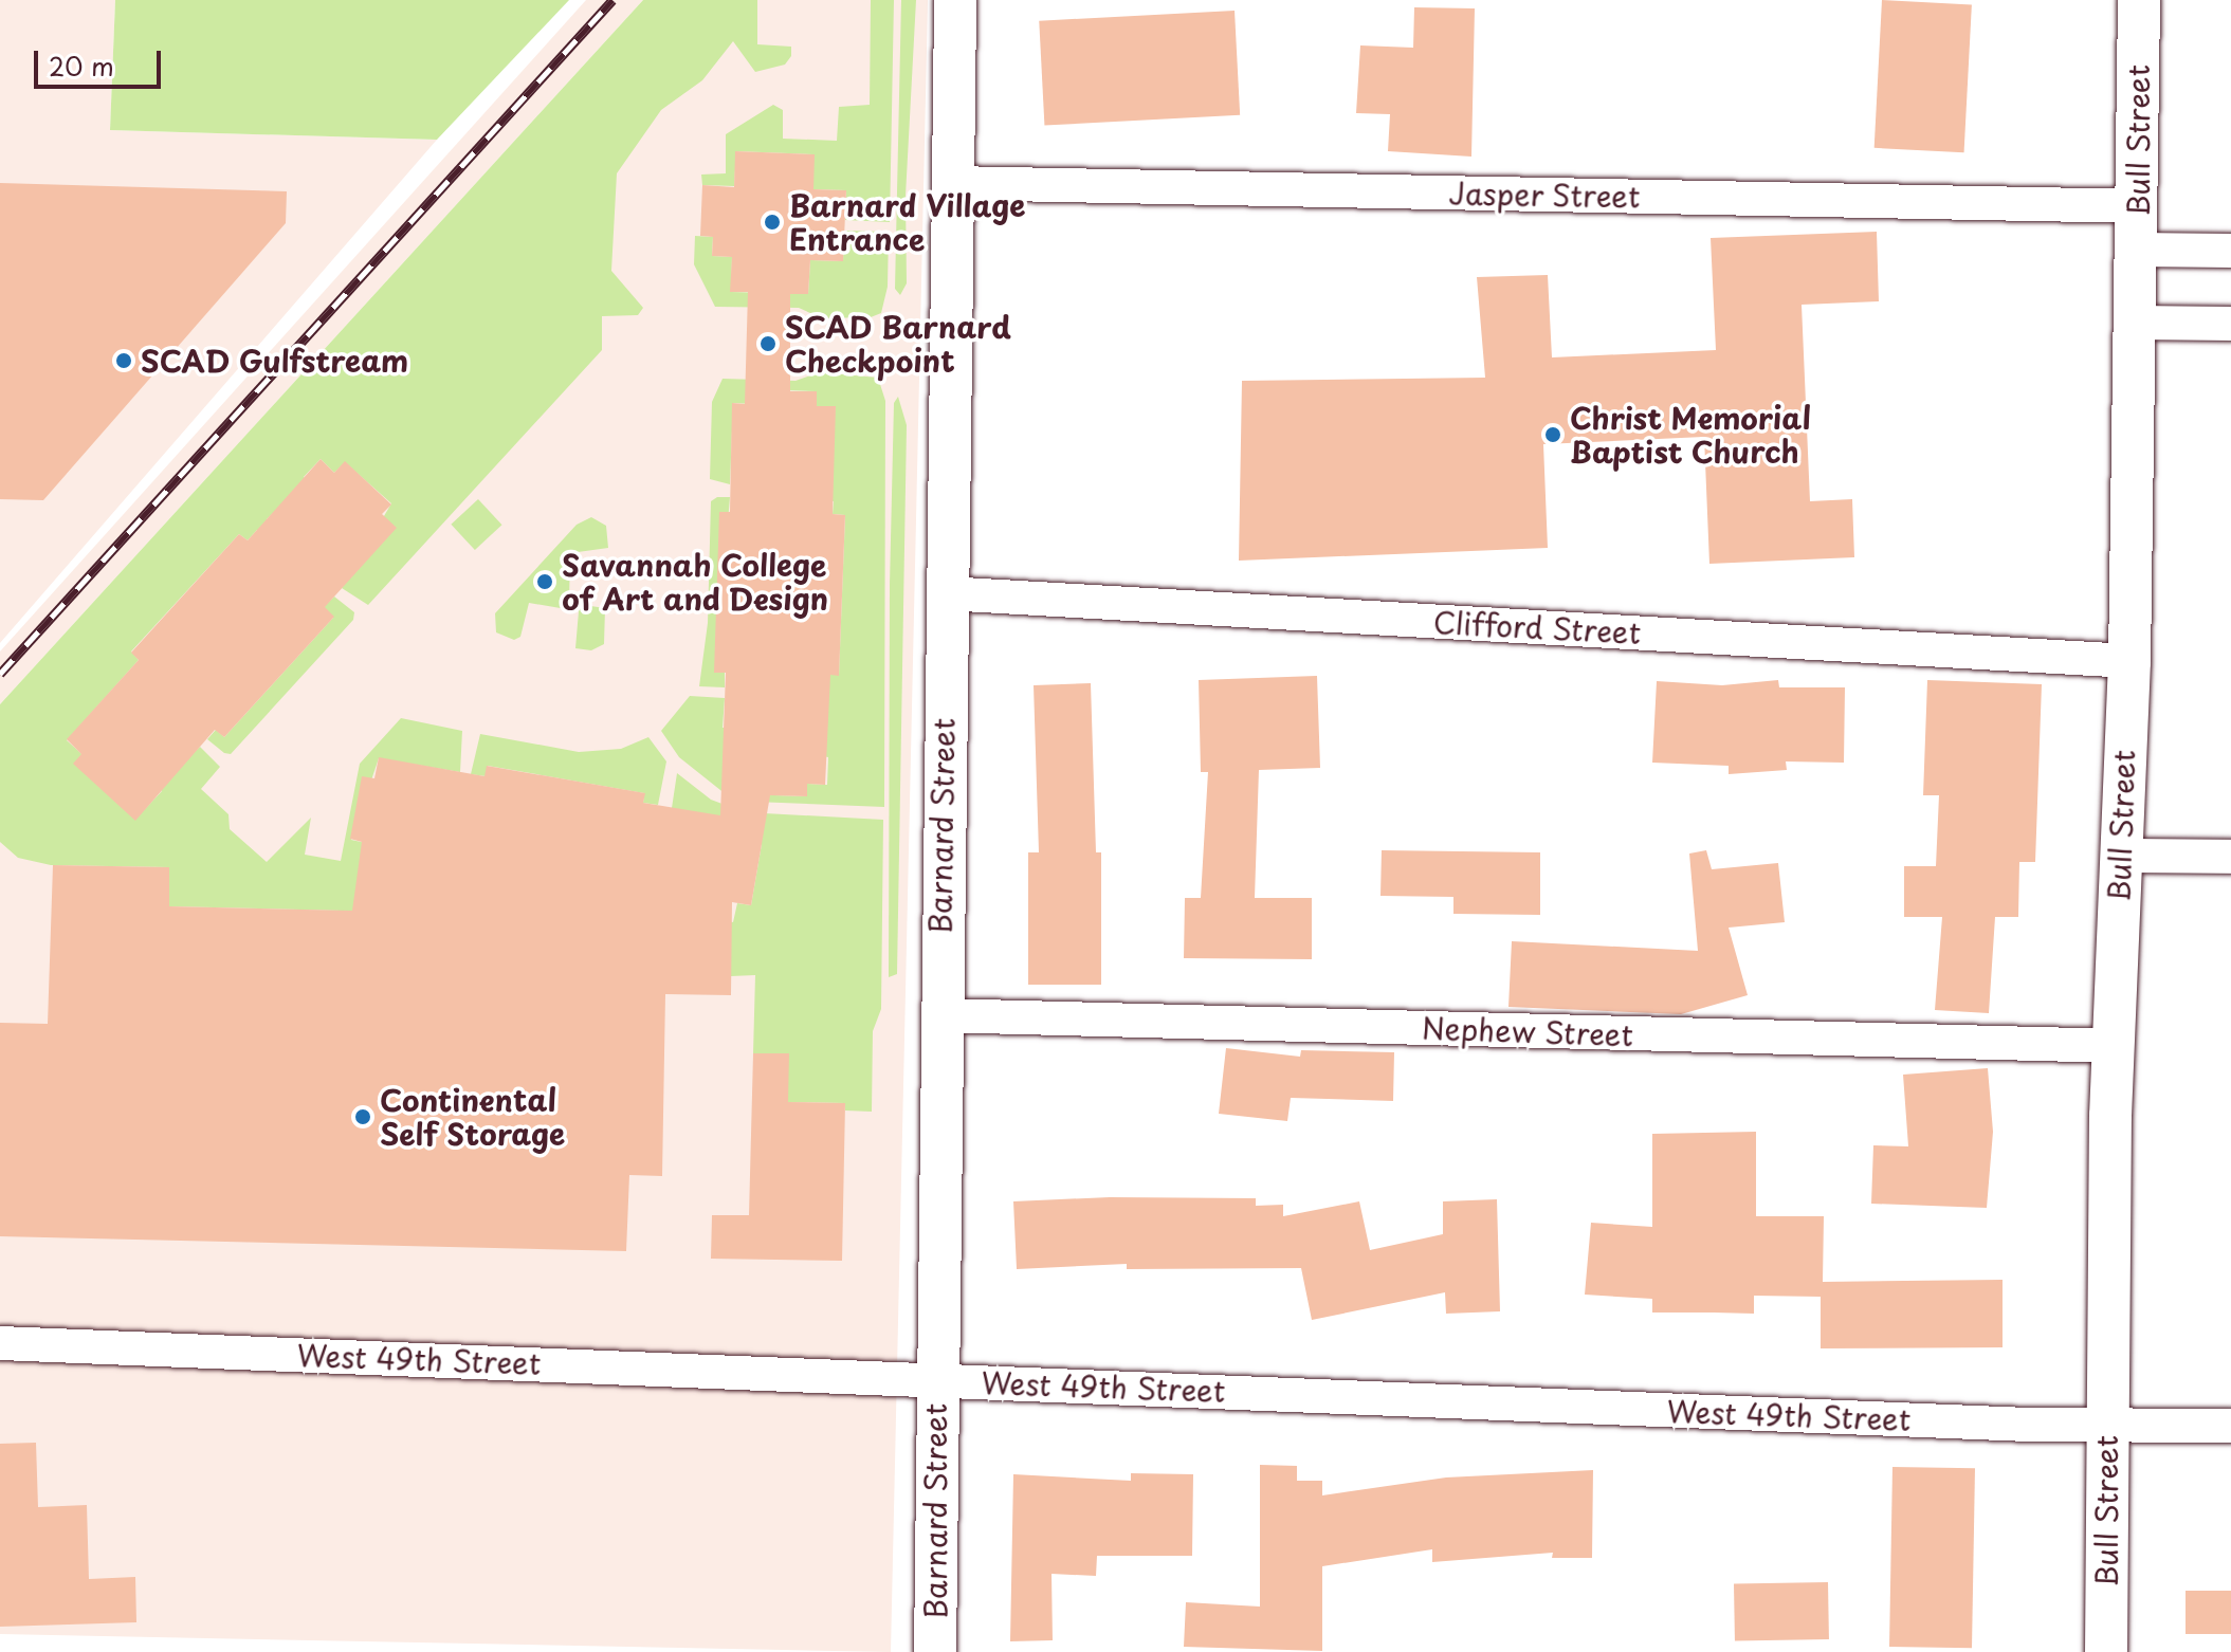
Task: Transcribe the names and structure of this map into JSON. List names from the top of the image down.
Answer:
{
  "streets": {
    "street": [
      "Bull Street",
      "Jasper Street",
      "Clifford Street",
      "Barnard Street",
      "Nephew Street",
      "West 49th Street"
    ]
  },
  "crossings": [
    ["Bull Street", "Jasper Street"],
    ["Bull Street", "Clifford Street"],
    ["Bull Street", "Nephew Street"],
    ["Bull Street", "West 49th Street"],
    ["Jasper Street", "Barnard Street"],
    ["Clifford Street", "Barnard Street"],
    ["Barnard Street", "Nephew Street"],
    ["Barnard Street", "West 49th Street"]
  ],
  "places": [
    "Barnard Village Entrance",
    "SCAD Barnard Checkpoint",
    "SCAD Gulfstream",
    "Christ Memorial Baptist Church",
    "Savannah College of Art and Design",
    "Continental Self Storage"
  ],
  "scale_bar": "20 m"
}
